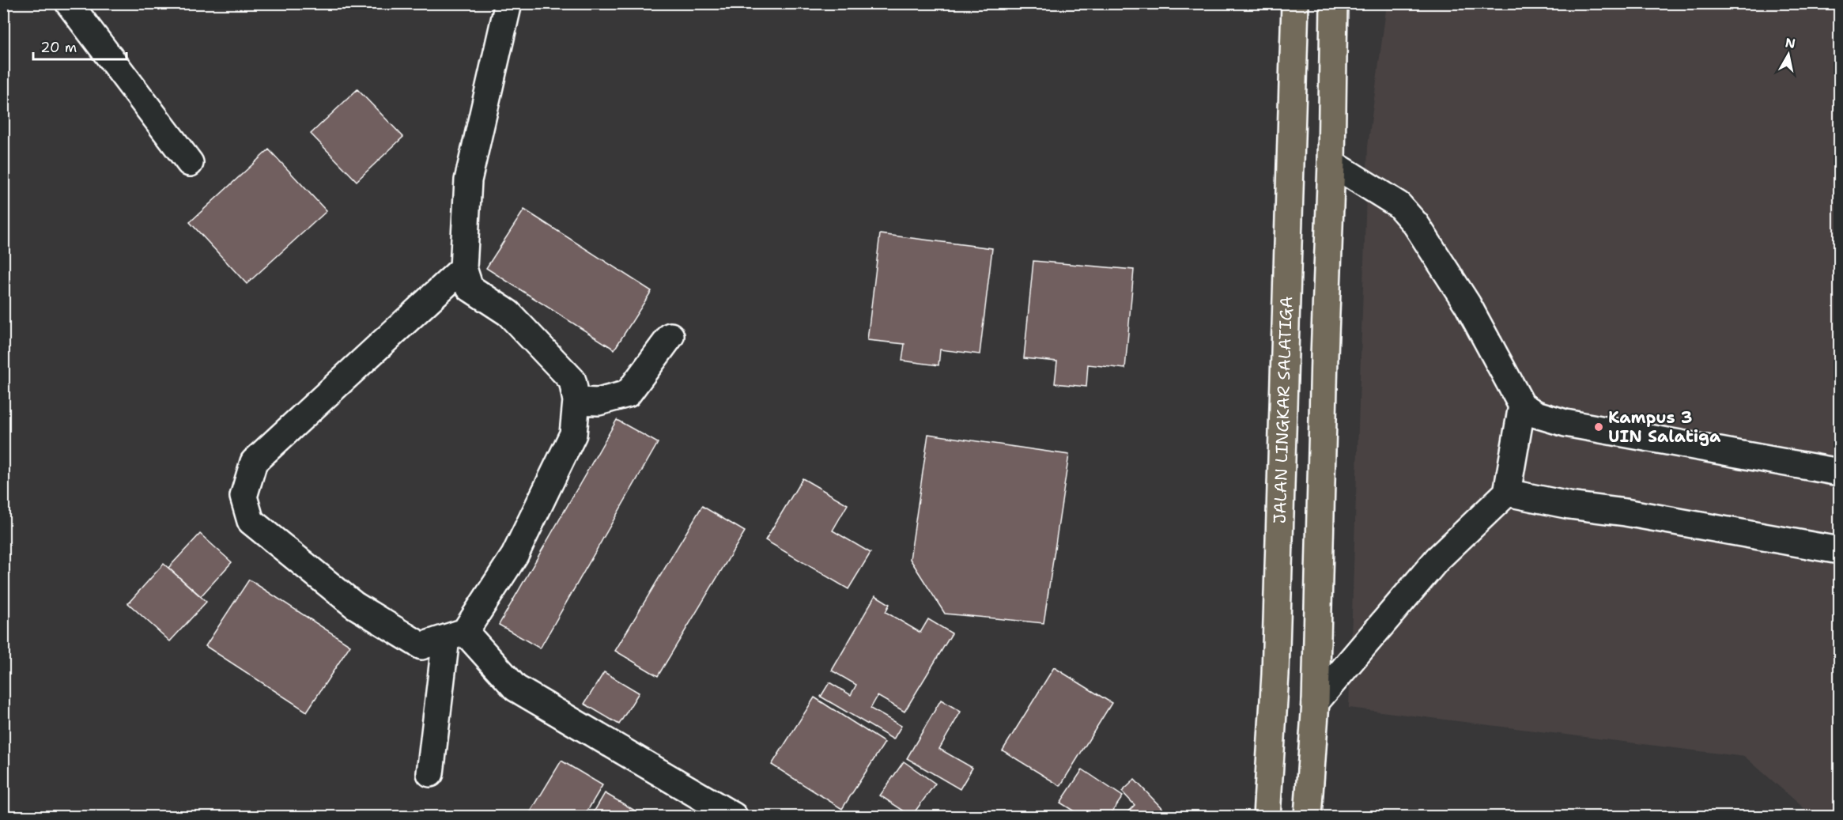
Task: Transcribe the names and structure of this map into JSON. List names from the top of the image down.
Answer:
{
  "streets": {
    "highway": ["JALAN LINGKAR SALATIGA"]
  },
  "places": ["Kampus 3 UIN Salatiga"],
  "scale_bar": "20 m",
  "north": "top"
}
